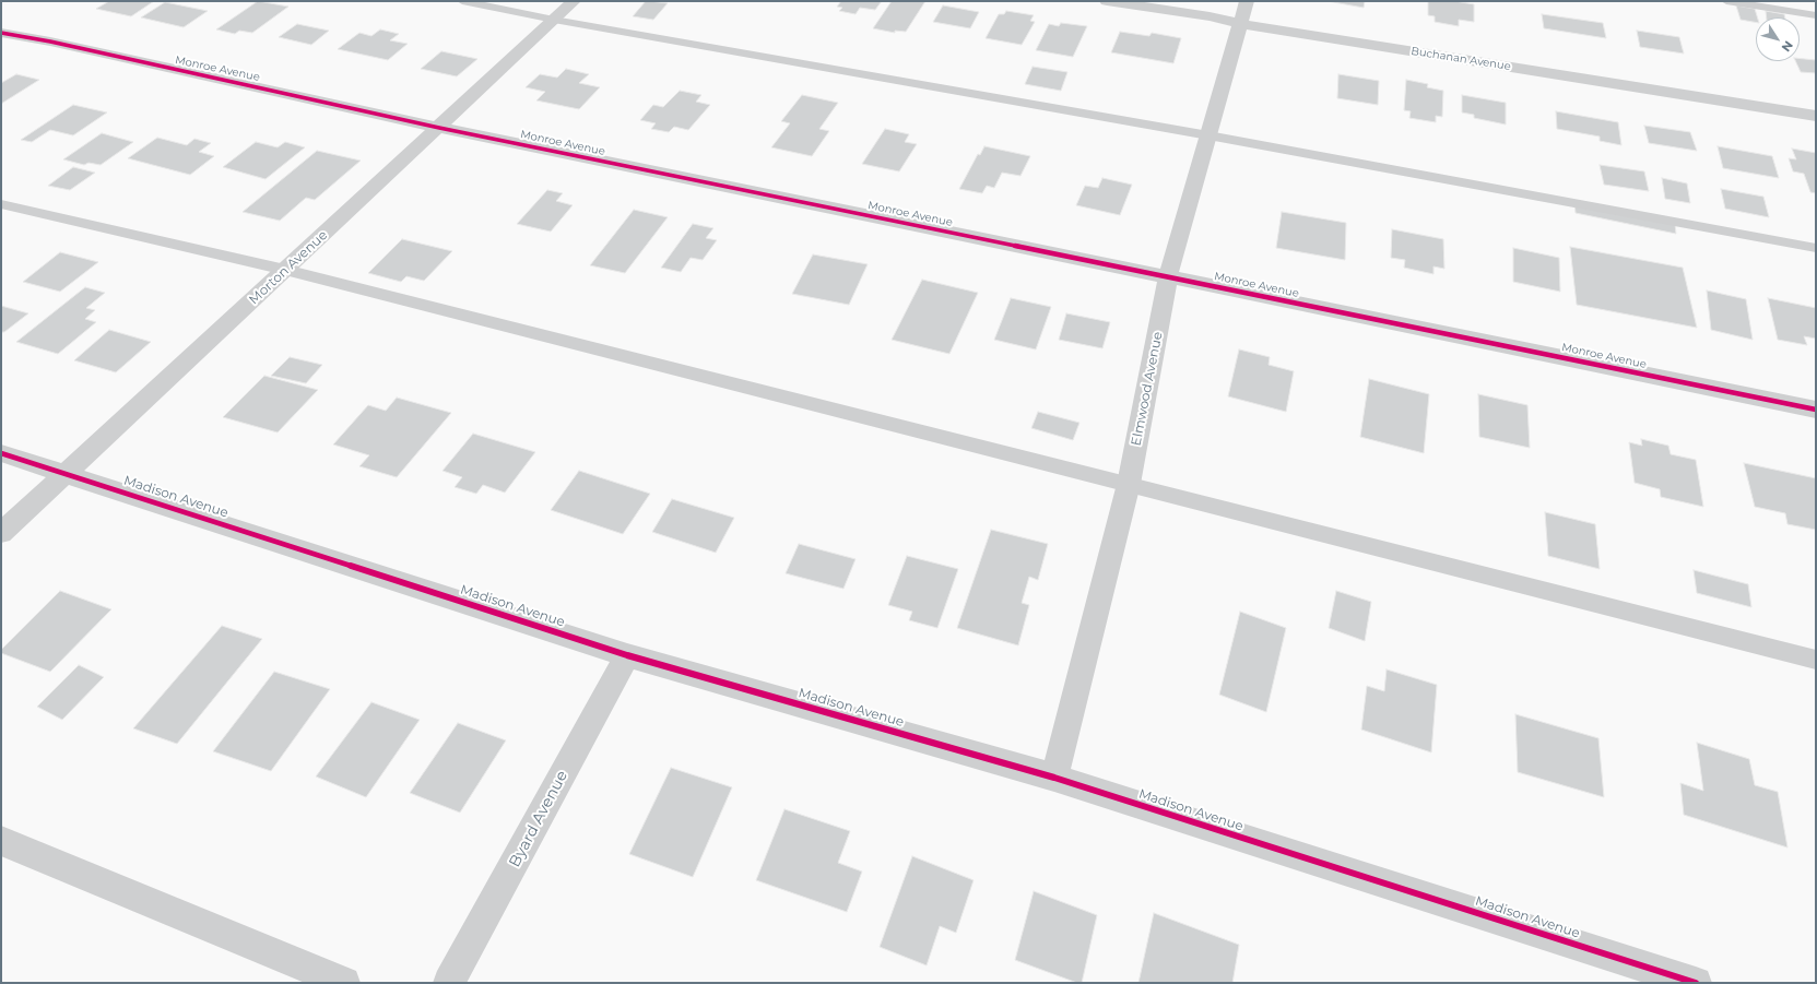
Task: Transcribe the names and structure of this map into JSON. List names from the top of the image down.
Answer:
{
  "streets": {
    "street": [
      "Buchanan Avenue",
      "Monroe Avenue",
      "Morton Avenue",
      "Elmwood Avenue",
      "Madison Avenue",
      "Byard Avenue"
    ]
  },
  "crossings": [
    ["Buchanan Avenue", "Elmwood Avenue"],
    ["Monroe Avenue", "Morton Avenue"],
    ["Monroe Avenue", "Elmwood Avenue"],
    ["Morton Avenue", "Madison Avenue"],
    ["Elmwood Avenue", "Madison Avenue"],
    ["Madison Avenue", "Byard Avenue"]
  ],
  "north": "bottom right"
}
